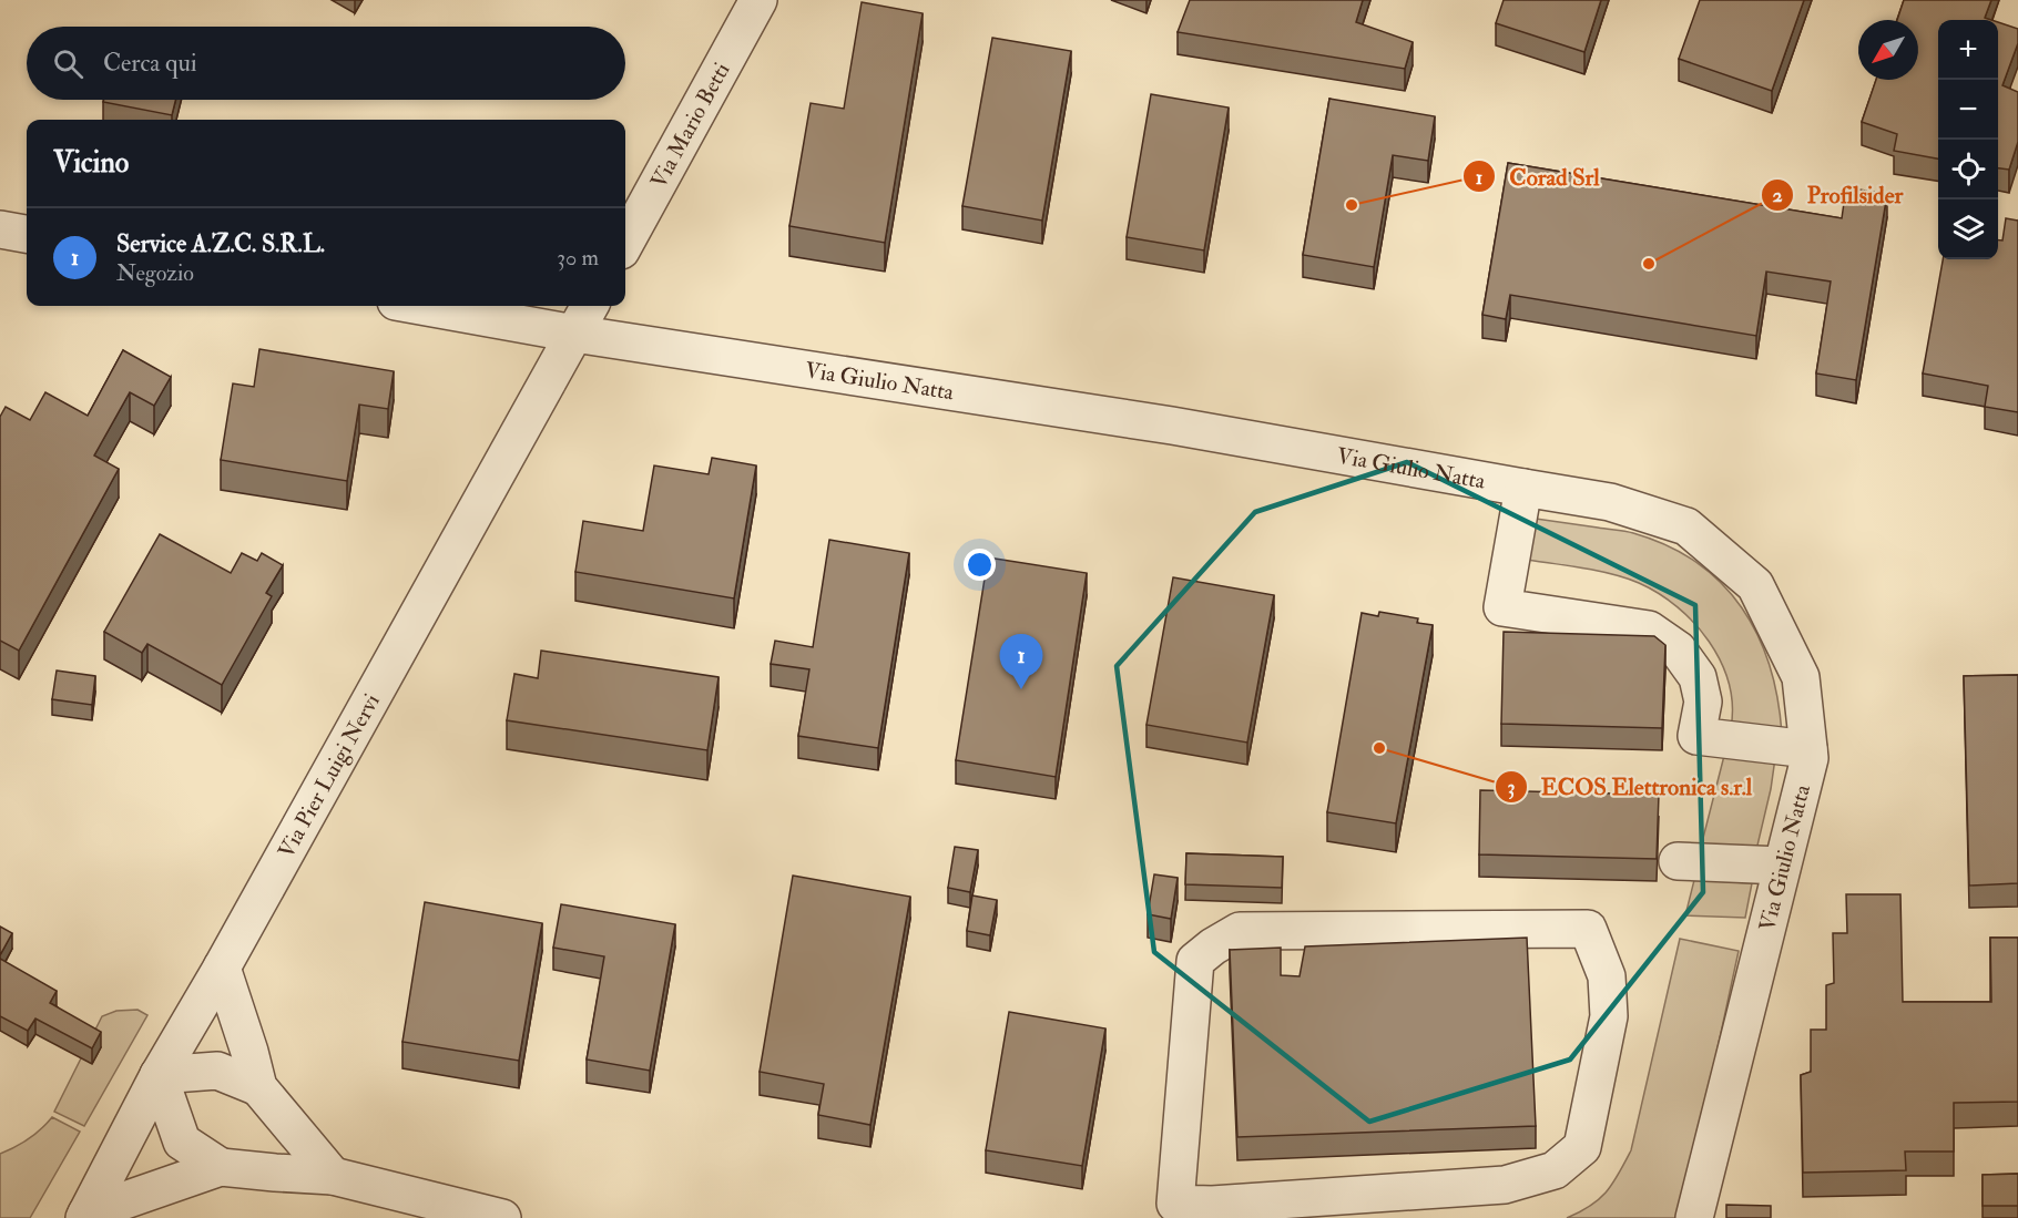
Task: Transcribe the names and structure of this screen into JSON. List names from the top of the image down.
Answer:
{
  "streets": {
    "street": ["Via Mario Betti", "Via Giulio Natta", "Via Pier Luigi Nervi"]
  },
  "crossings": [
    ["Via Giulio Natta", "Via Pier Luigi Nervi"]
  ],
  "places": ["Corad Srl", "Profilsider", "ECOS Elettronica s.r.l"],
  "north": "bottom left",
  "page": {
    "map_buttons": ["+", "−"],
    "search": "Cerca qui",
    "heading": "Vicino",
    "list": [
      {
        "mark": "1",
        "name": "Service A.Z.C. S.R.L.",
        "note": "Negozio",
        "value": "30 m"
      }
    ],
    "pins": "1"
  }
}
